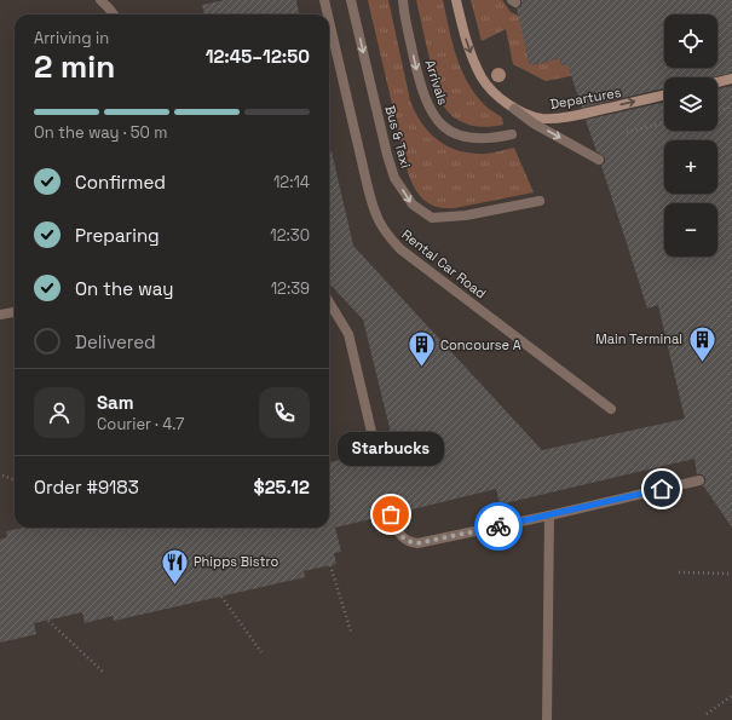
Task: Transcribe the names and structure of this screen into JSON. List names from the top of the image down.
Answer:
{
  "streets": {
    "main road": ["Departures"],
    "lane": ["Arrivals", "Bus & Taxi", "Rental Car Road"]
  },
  "one_way": ["Arrivals", "Departures"],
  "places": {
    "building": ["Main Terminal", "Concourse A"],
    "other": ["Starbucks"],
    "restaurant": ["Phipps Bistro"]
  },
  "page": {
    "map_buttons": ["+", "−"],
    "heading": ["2 min", "Arriving in", "12:45–12:50"],
    "panel": [
      "Sam",
      "Courier · 4.7",
      "Order #9183",
      "$25.12"
    ],
    "bar": "On the way · 50 m",
    "list": [
      ["Confirmed", "12:14"],
      ["Preparing", "12:30"],
      ["On the way", "12:39"],
      "Delivered"
    ],
    "bubble": "Starbucks"
  }
}
